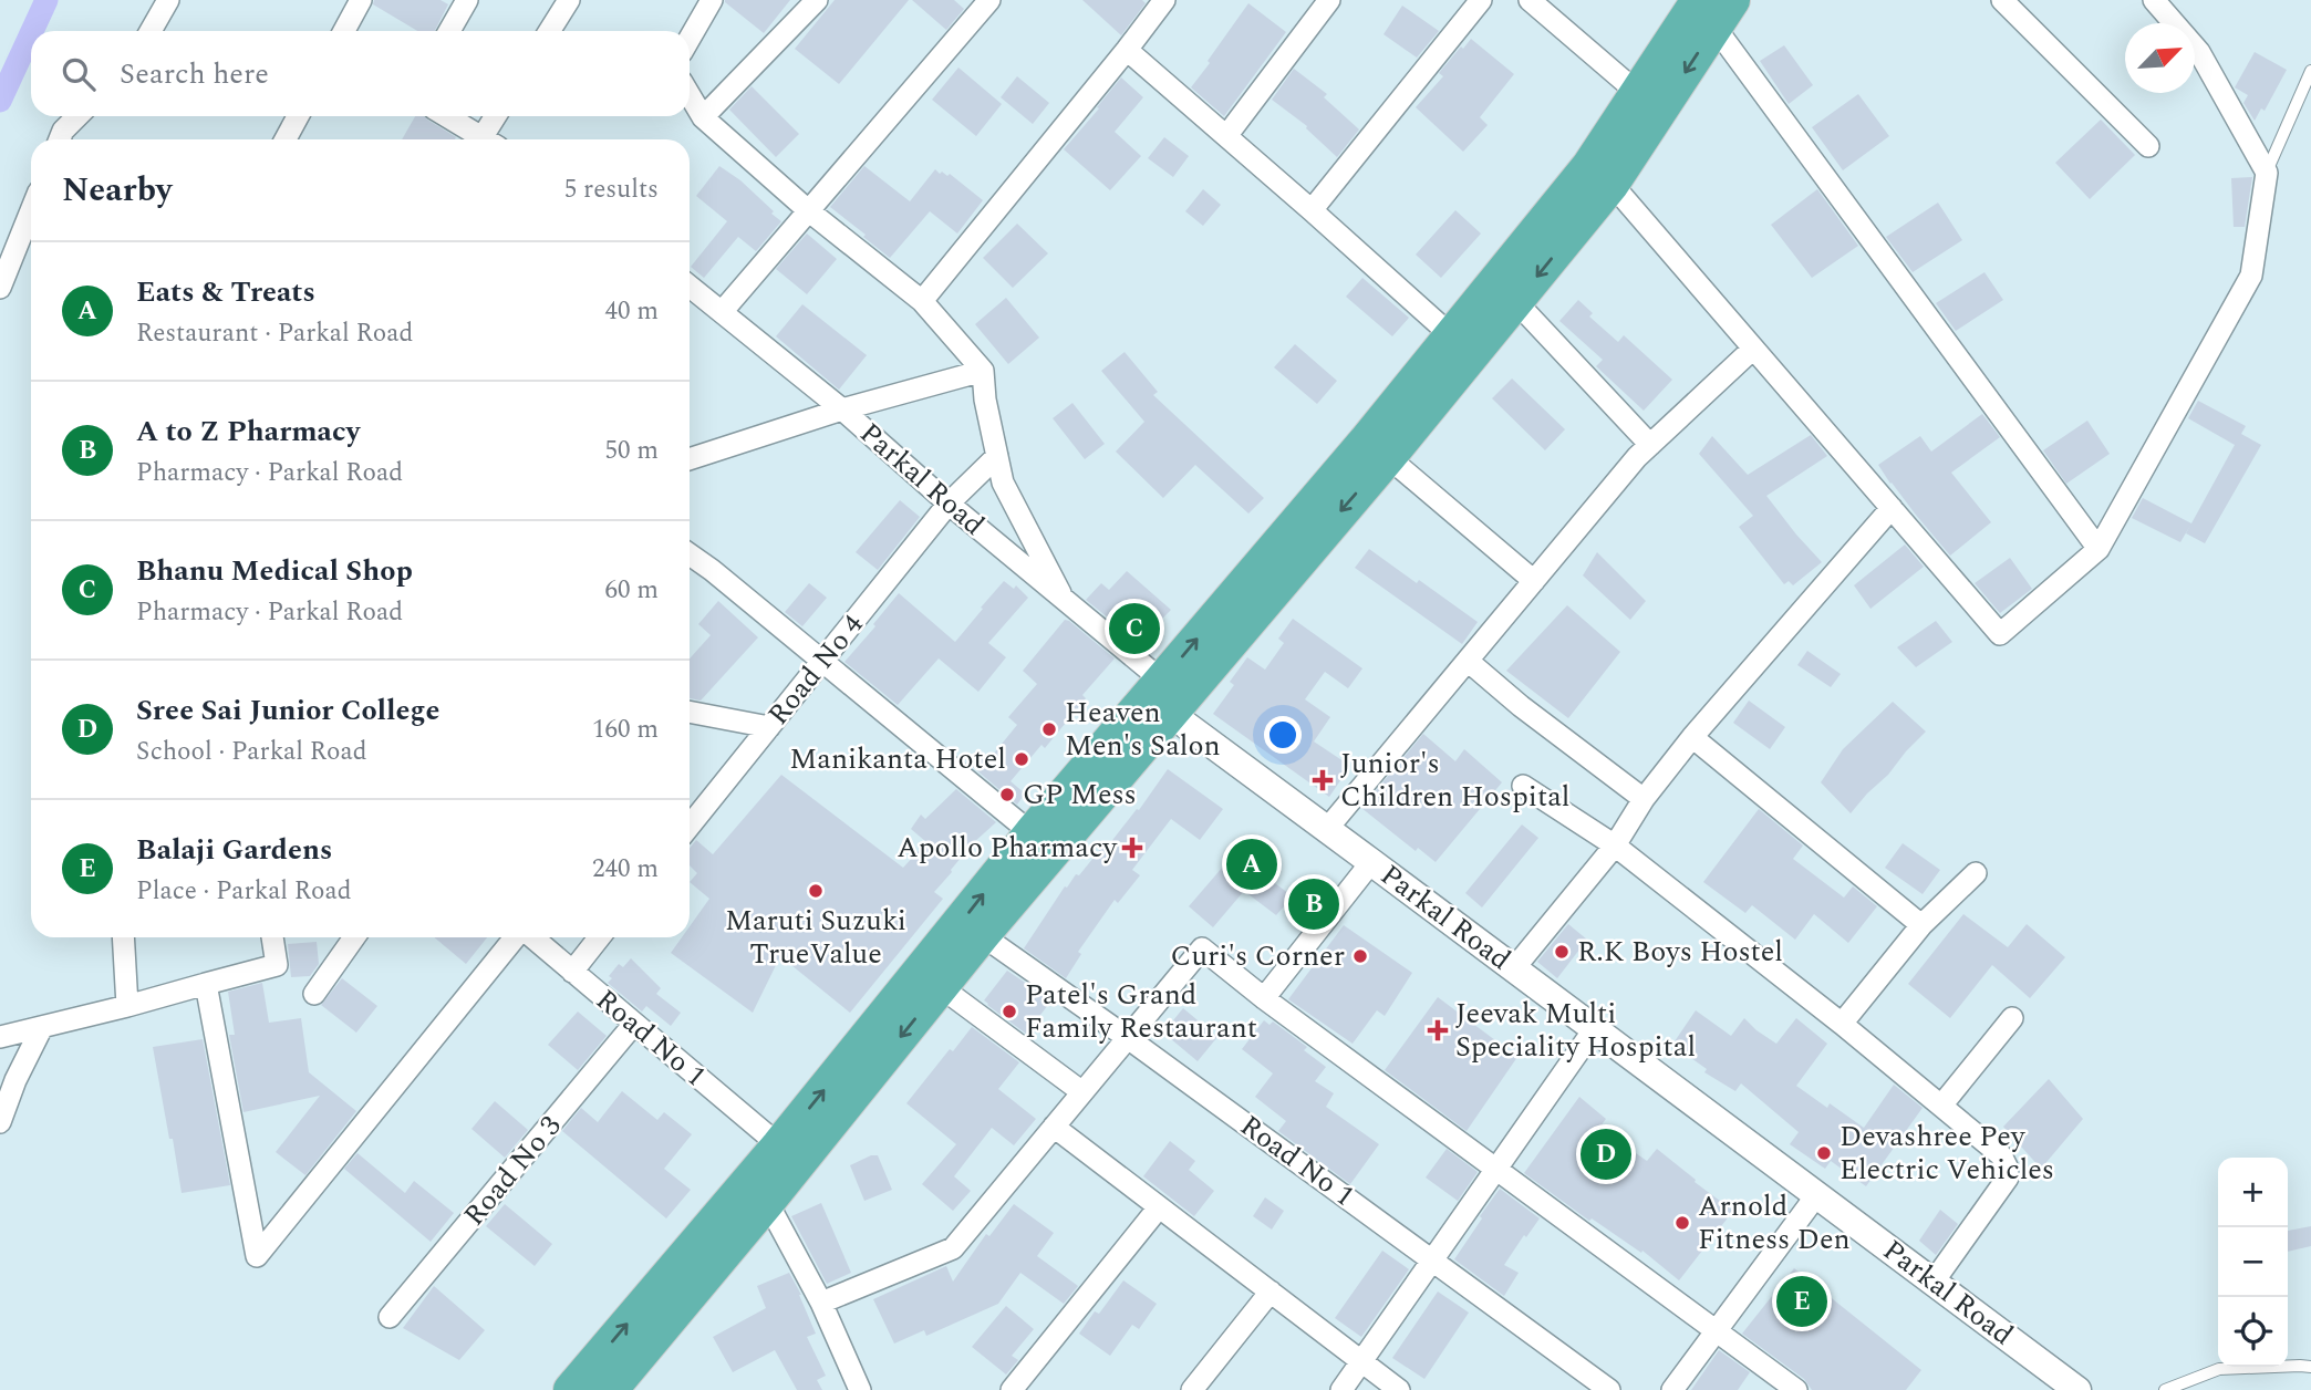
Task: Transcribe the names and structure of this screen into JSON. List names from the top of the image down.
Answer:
{
  "streets": {
    "street": [
      "Parkal Road",
      "Road No 4",
      "Road No 1",
      "Road No 3"
    ]
  },
  "crossings": [
    ["Parkal Road", "Road No 4"],
    ["Road No 1", "Road No 3"]
  ],
  "places": {
    "other": [
      "Heaven Men's Salon",
      "Manikanta Hotel",
      "GP Mess",
      "Maruti Suzuki TrueValue",
      "R.K Boys Hostel",
      "Curi's Corner",
      "Patel's Grand Family Restaurant",
      "Devashree Pey Electric Vehicles",
      "Arnold Fitness Den"
    ],
    "health": ["Junior's Children Hospital", "Apollo Pharmacy", "Jeevak Multi Speciality Hospital"]
  },
  "north": "top right",
  "page": {
    "search": "Search here",
    "heading": ["Nearby", "5 results"],
    "list": [
      {
        "mark": "A",
        "name": "Eats & Treats",
        "note": "Restaurant · Parkal Road",
        "value": "40 m"
      },
      {
        "mark": "B",
        "name": "A to Z Pharmacy",
        "note": "Pharmacy · Parkal Road",
        "value": "50 m"
      },
      {
        "mark": "C",
        "name": "Bhanu Medical Shop",
        "note": "Pharmacy · Parkal Road",
        "value": "60 m"
      },
      {
        "mark": "D",
        "name": "Sree Sai Junior College",
        "note": "School · Parkal Road",
        "value": "160 m"
      },
      {
        "mark": "E",
        "name": "Balaji Gardens",
        "note": "Place · Parkal Road",
        "value": "240 m"
      }
    ],
    "pins": [
      "C",
      "A",
      "B",
      "D",
      "E"
    ],
    "map_buttons": ["+", "−"]
  }
}
